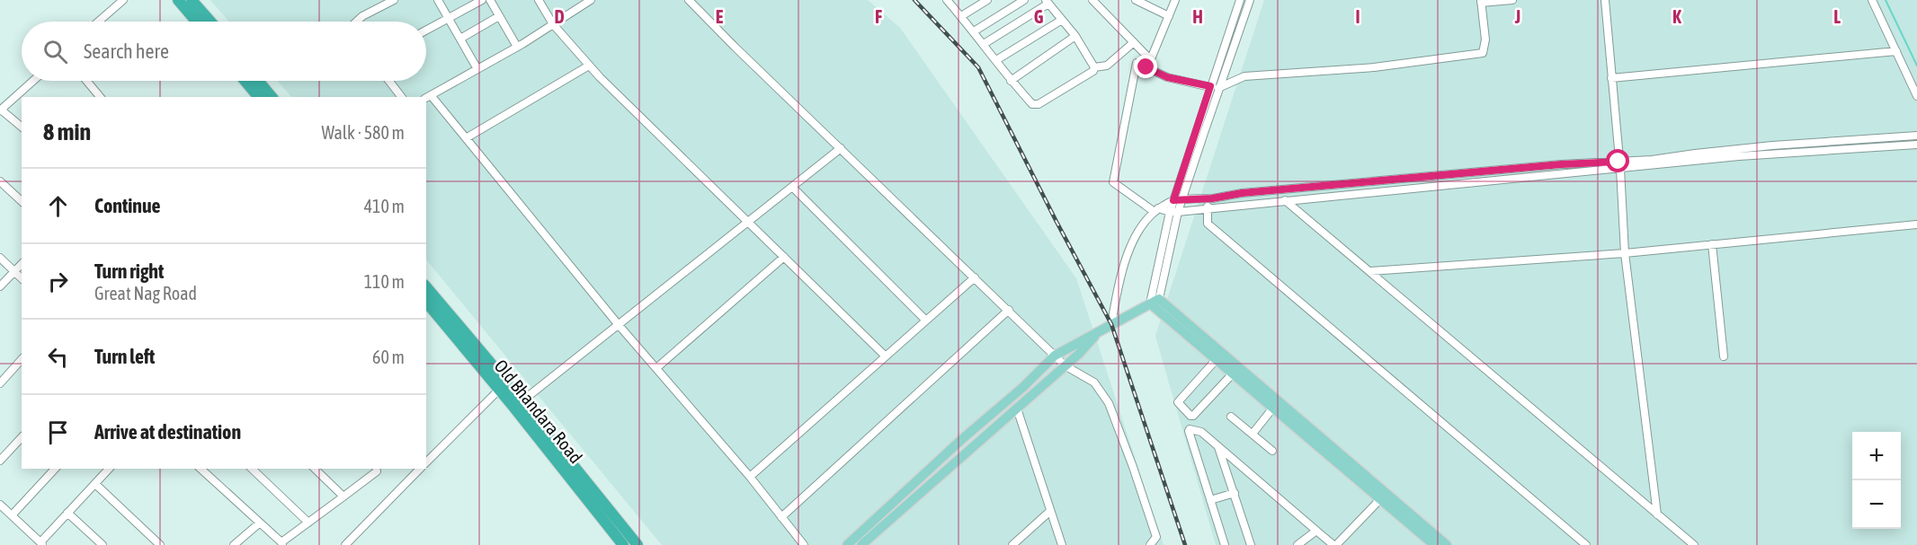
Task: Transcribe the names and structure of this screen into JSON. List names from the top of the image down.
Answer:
{
  "streets": {
    "highway": ["Old Bhandara Road"]
  },
  "page": {
    "search": "Search here",
    "heading": ["8 min", "Walk · 580 m"],
    "list": [
      ["Continue", "410 m"],
      ["Turn right", "Great Nag Road", "110 m"],
      ["Turn left", "60 m"],
      "Arrive at destination"
    ],
    "map_buttons": ["+", "−"]
  },
  "grid": {
    "columns": [
      "D",
      "E",
      "F",
      "G",
      "H",
      "I",
      "J",
      "K",
      "L"
    ]
  }
}
